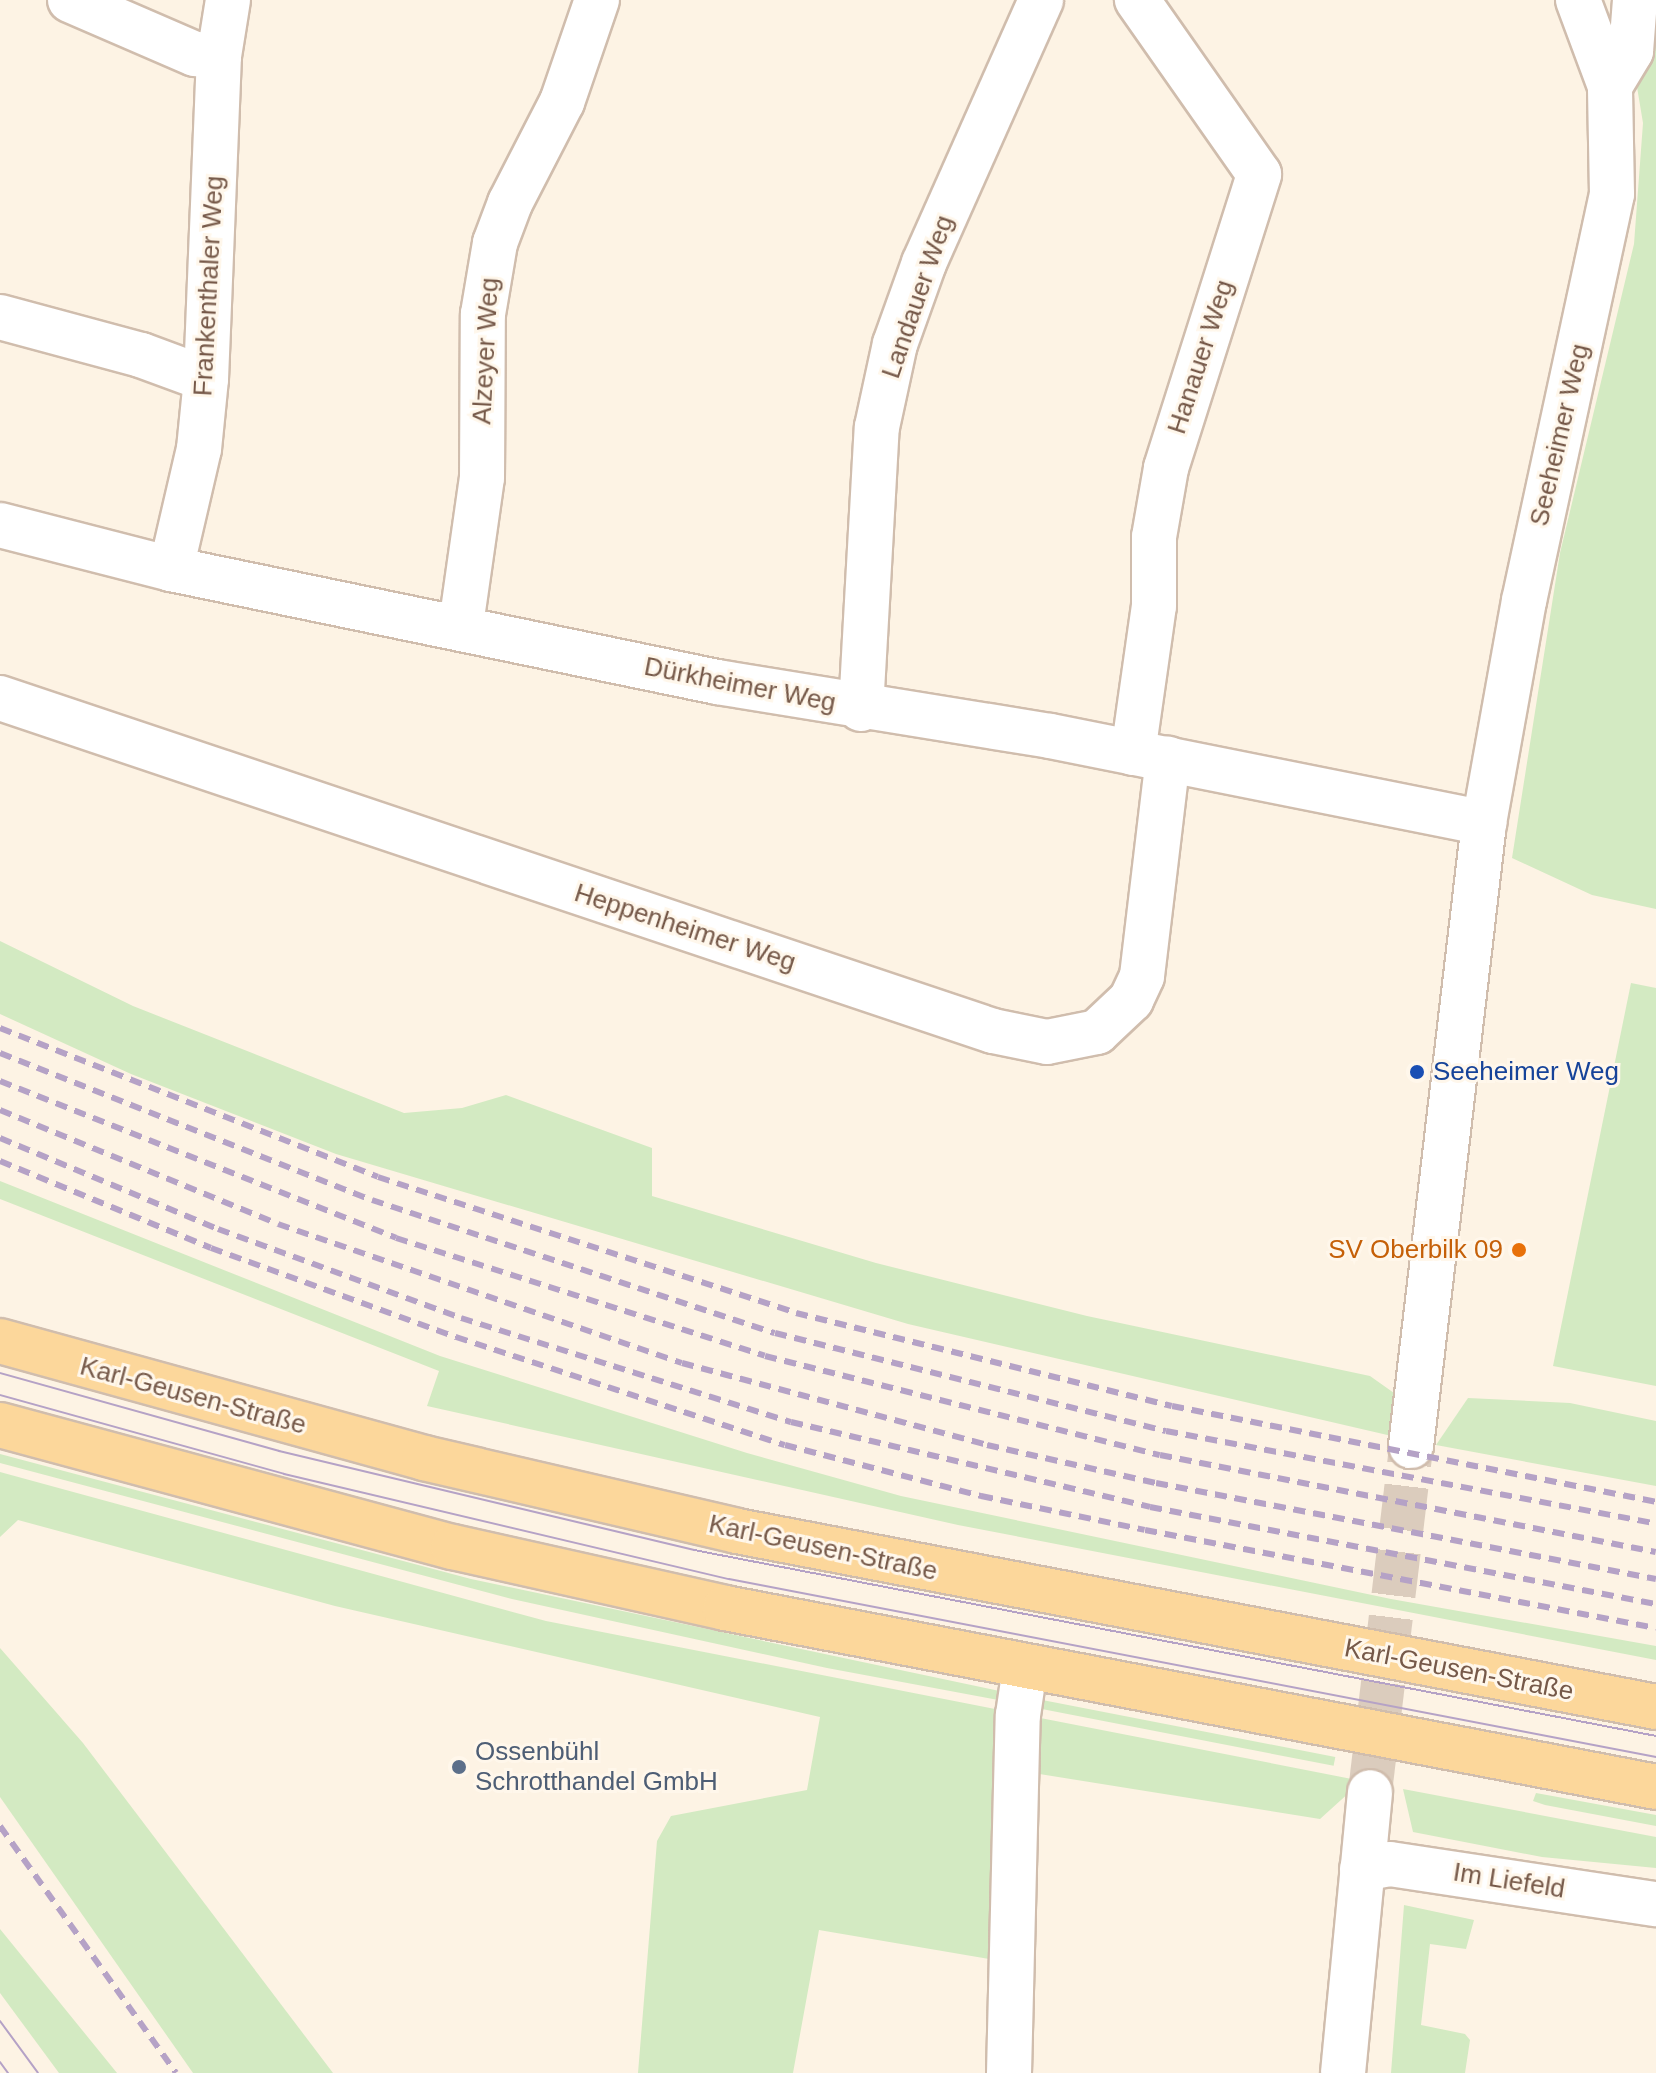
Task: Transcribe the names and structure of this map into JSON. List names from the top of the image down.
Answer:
{
  "streets": {
    "main road": ["Karl-Geusen-Straße"],
    "street": [
      "Frankenthaler Weg",
      "Landauer Weg",
      "Alzeyer Weg",
      "Hanauer Weg",
      "Seeheimer Weg",
      "Dürkheimer Weg",
      "Heppenheimer Weg",
      "Im Liefeld"
    ]
  },
  "crossings": [
    ["Frankenthaler Weg", "Dürkheimer Weg"],
    ["Landauer Weg", "Dürkheimer Weg"],
    ["Alzeyer Weg", "Dürkheimer Weg"],
    ["Hanauer Weg", "Dürkheimer Weg"],
    ["Hanauer Weg", "Heppenheimer Weg"],
    ["Seeheimer Weg", "Dürkheimer Weg"],
    ["Dürkheimer Weg", "Heppenheimer Weg"]
  ],
  "places": ["Seeheimer Weg", "SV Oberbilk 09", "Ossenbühl Schrotthandel GmbH"]
}
